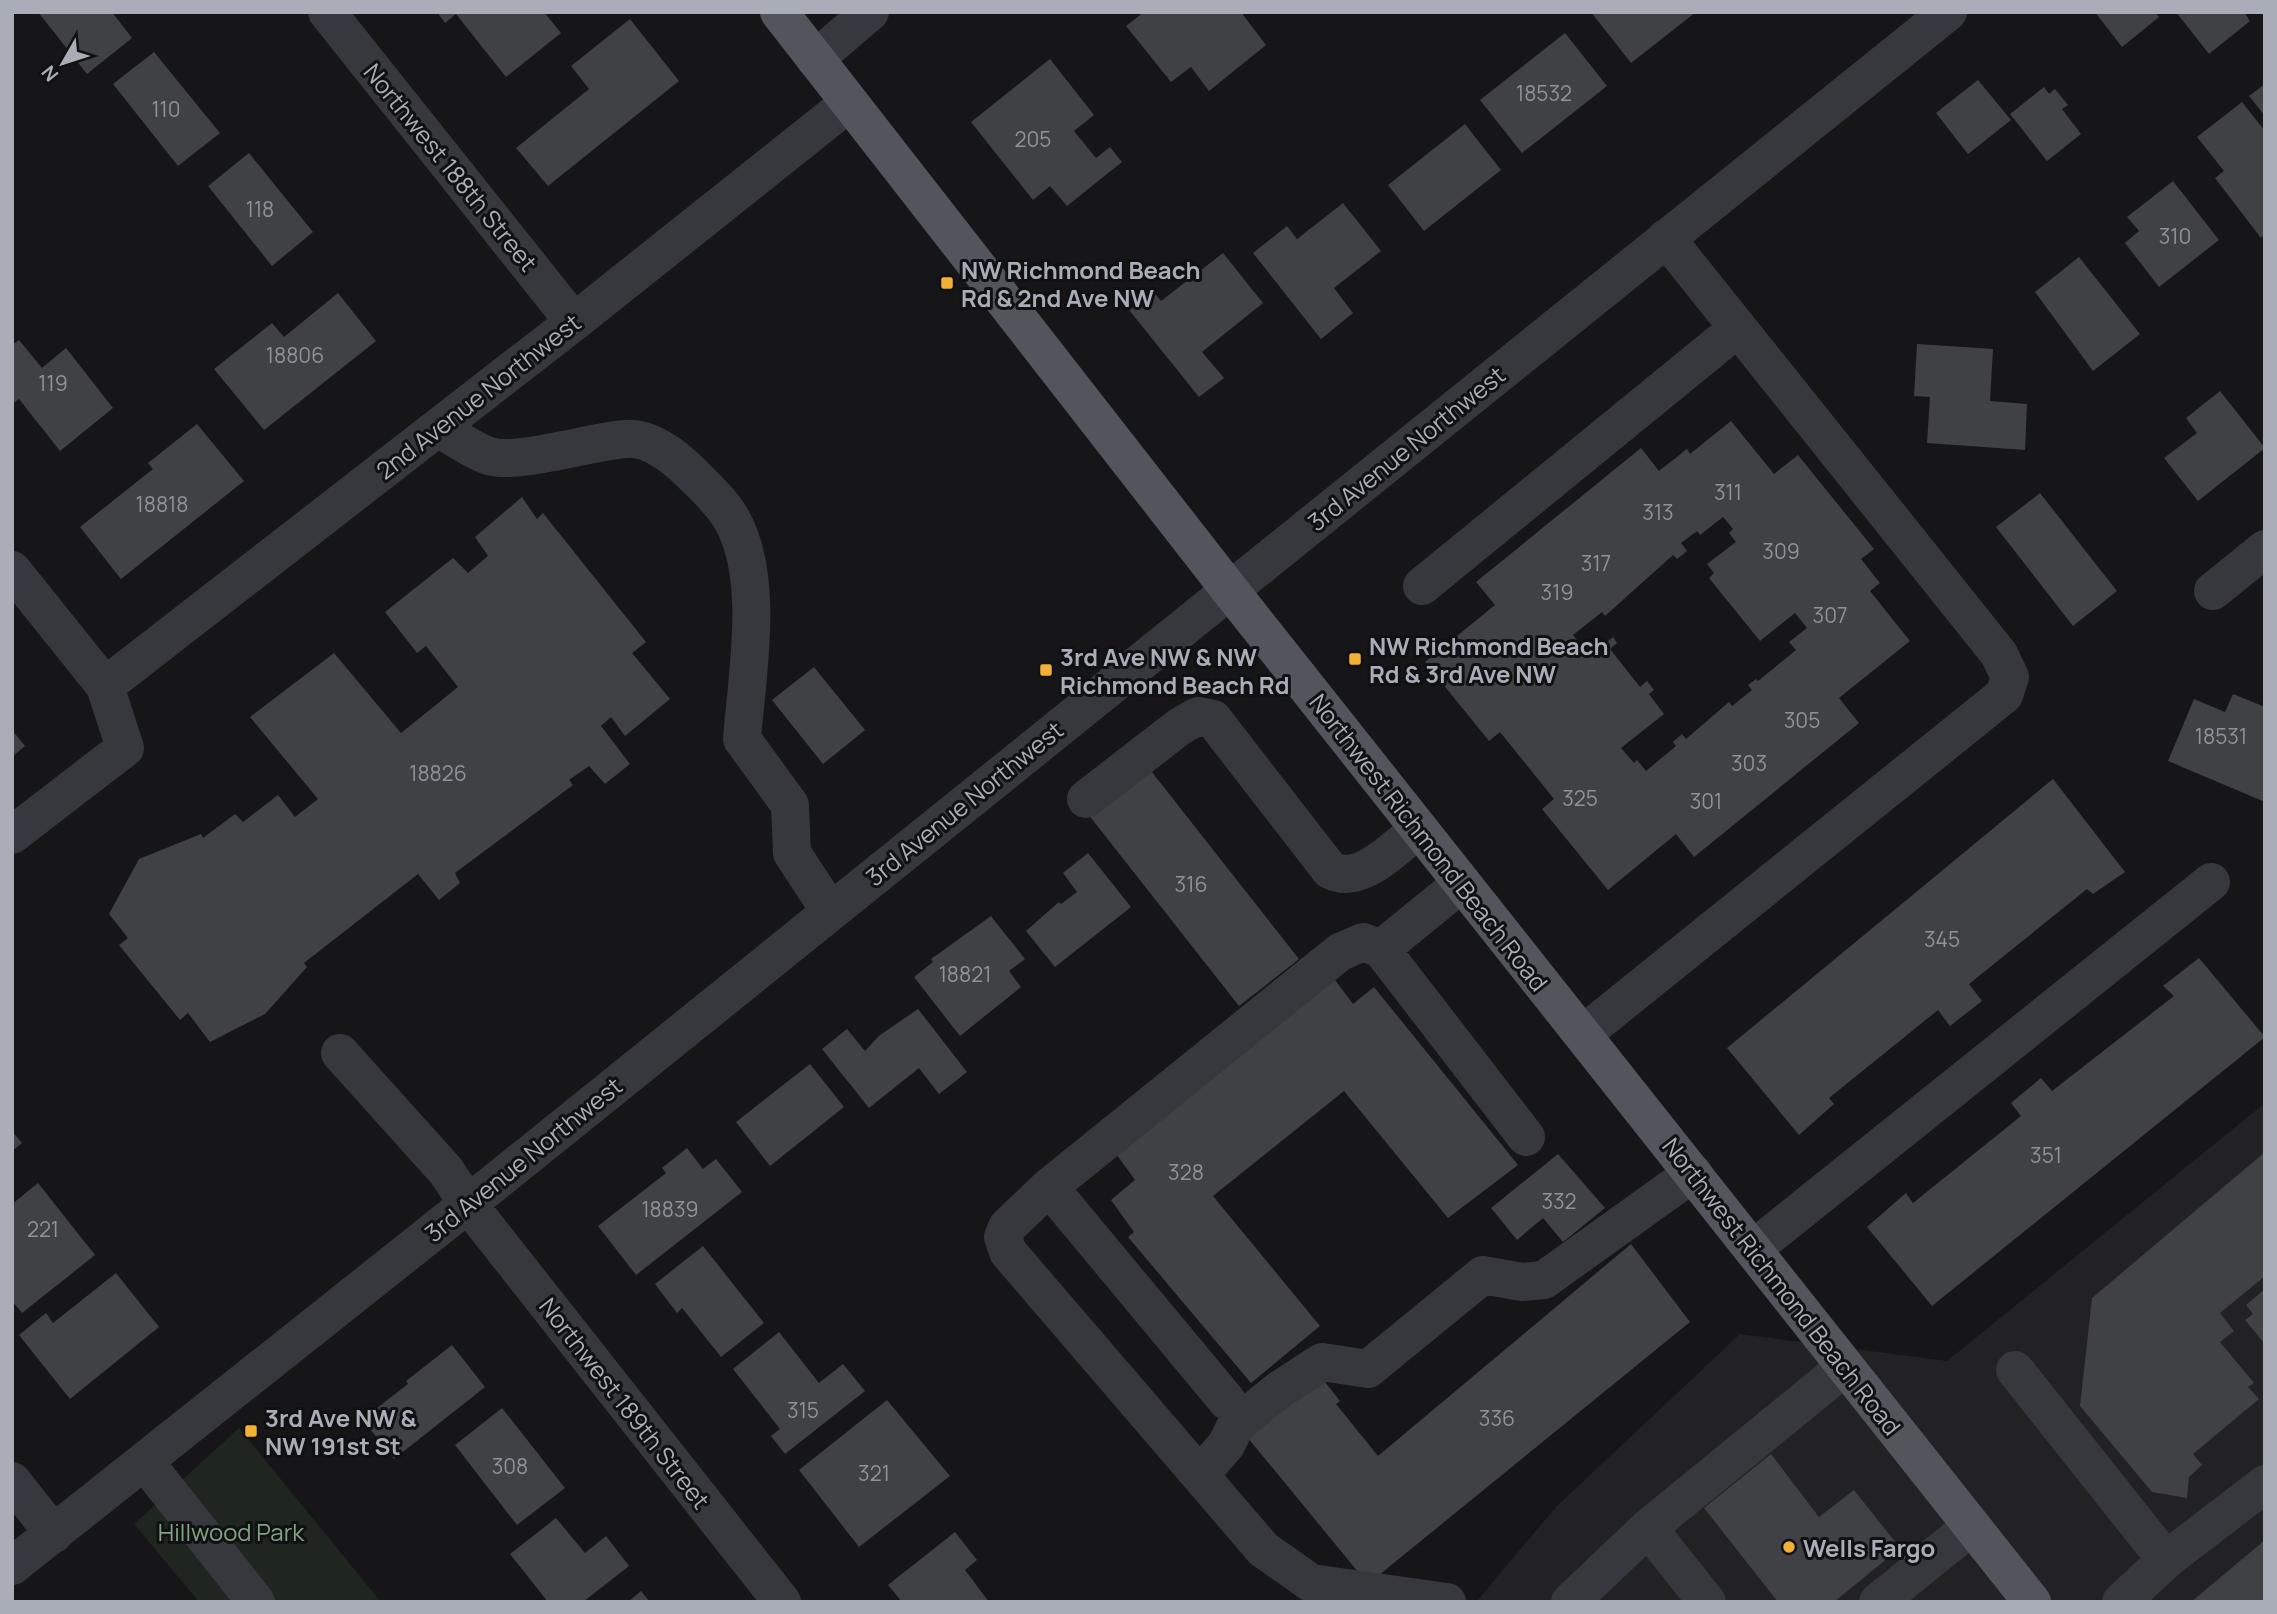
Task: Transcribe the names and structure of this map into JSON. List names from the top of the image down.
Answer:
{
  "streets": {
    "main road": ["Northwest Richmond Beach Road"],
    "street": [
      "Northwest 188th Street",
      "2nd Avenue Northwest",
      "3rd Avenue Northwest",
      "Northwest 189th Street"
    ]
  },
  "crossings": [
    ["Northwest 188th Street", "2nd Avenue Northwest"],
    ["2nd Avenue Northwest", "Northwest Richmond Beach Road"],
    ["3rd Avenue Northwest", "Northwest Richmond Beach Road"],
    ["3rd Avenue Northwest", "Northwest 189th Street"]
  ],
  "parks": ["Hillwood Park"],
  "places": {
    "transit": [
      "NW Richmond Beach Rd & 2nd Ave NW",
      "NW Richmond Beach Rd & 3rd Ave NW",
      "3rd Ave NW & NW Richmond Beach Rd",
      "3rd Ave NW & NW 191st St"
    ],
    "other": ["Wells Fargo"]
  },
  "house_numbers": [
    "18532",
    "110",
    "205",
    "118",
    "310",
    "18806",
    "119",
    "311",
    "18818",
    "313",
    "309",
    "317",
    "319",
    "307",
    "305",
    "18531",
    "303",
    "18826",
    "325",
    "301",
    "316",
    "345",
    "18821",
    "351",
    "328",
    "332",
    "18839",
    "221",
    "315",
    "336",
    "308",
    "321"
  ],
  "north": "bottom left"
}
